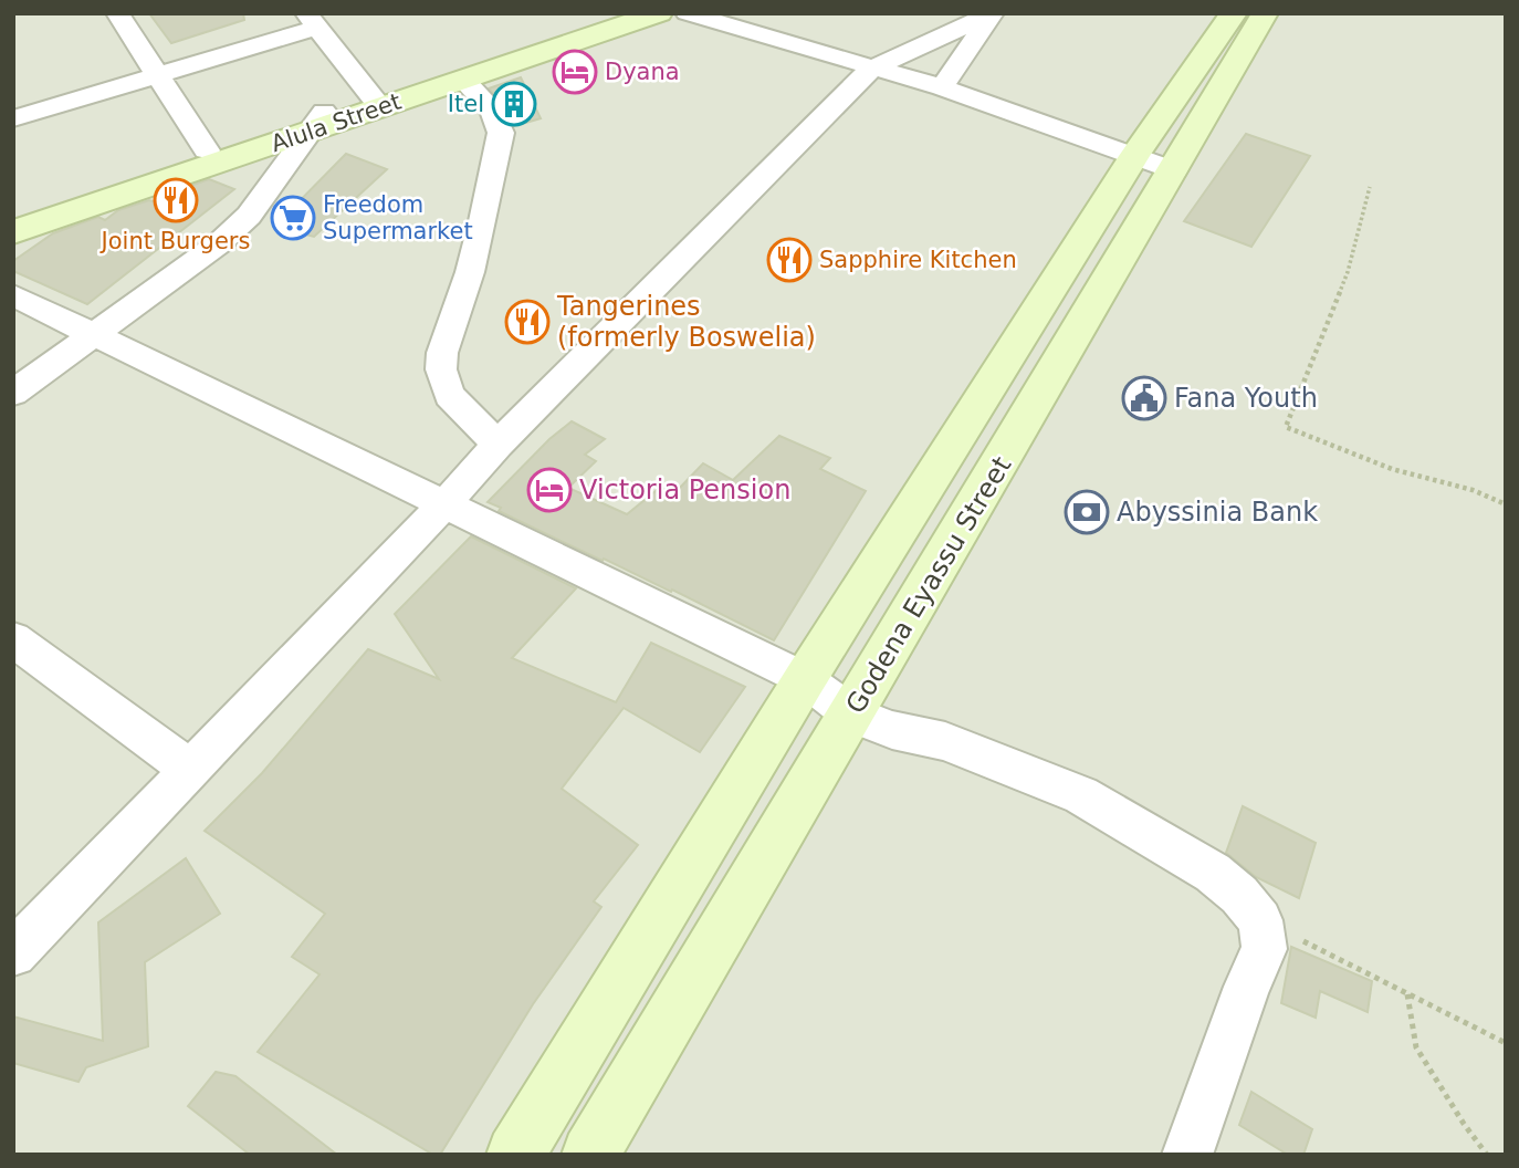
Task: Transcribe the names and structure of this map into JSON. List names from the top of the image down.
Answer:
{
  "streets": {
    "street": ["Alula Street", "Godena Eyassu Street"]
  },
  "places": {
    "hotel": ["Dyana", "Victoria Pension"],
    "building": ["Itel"],
    "restaurant": ["Joint Burgers", "Sapphire Kitchen", "Tangerines (formerly Boswelia)"],
    "supermarket": ["Freedom Supermarket"],
    "public building": ["Fana Youth"],
    "bank": ["Abyssinia Bank"]
  }
}
